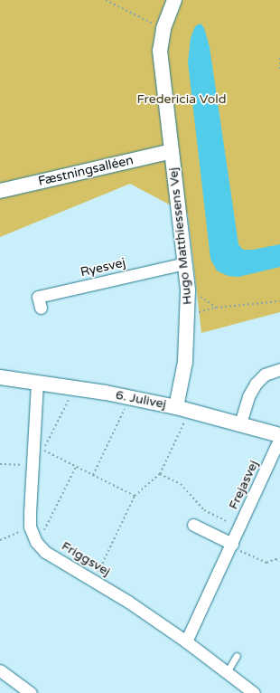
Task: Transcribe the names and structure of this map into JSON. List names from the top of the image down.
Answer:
{
  "streets": {
    "street": [
      "Fæstningsalléen",
      "Hugo Matthiessens Vej",
      "Ryesvej",
      "6. Julivej",
      "Frejasvej",
      "Friggsvej"
    ]
  },
  "crossings": [
    ["Fæstningsalléen", "Hugo Matthiessens Vej"],
    ["Hugo Matthiessens Vej", "Ryesvej"],
    ["Hugo Matthiessens Vej", "6. Julivej"],
    ["6. Julivej", "Friggsvej"],
    ["Frejasvej", "Friggsvej"]
  ],
  "parks": ["Fredericia Vold"]
}
